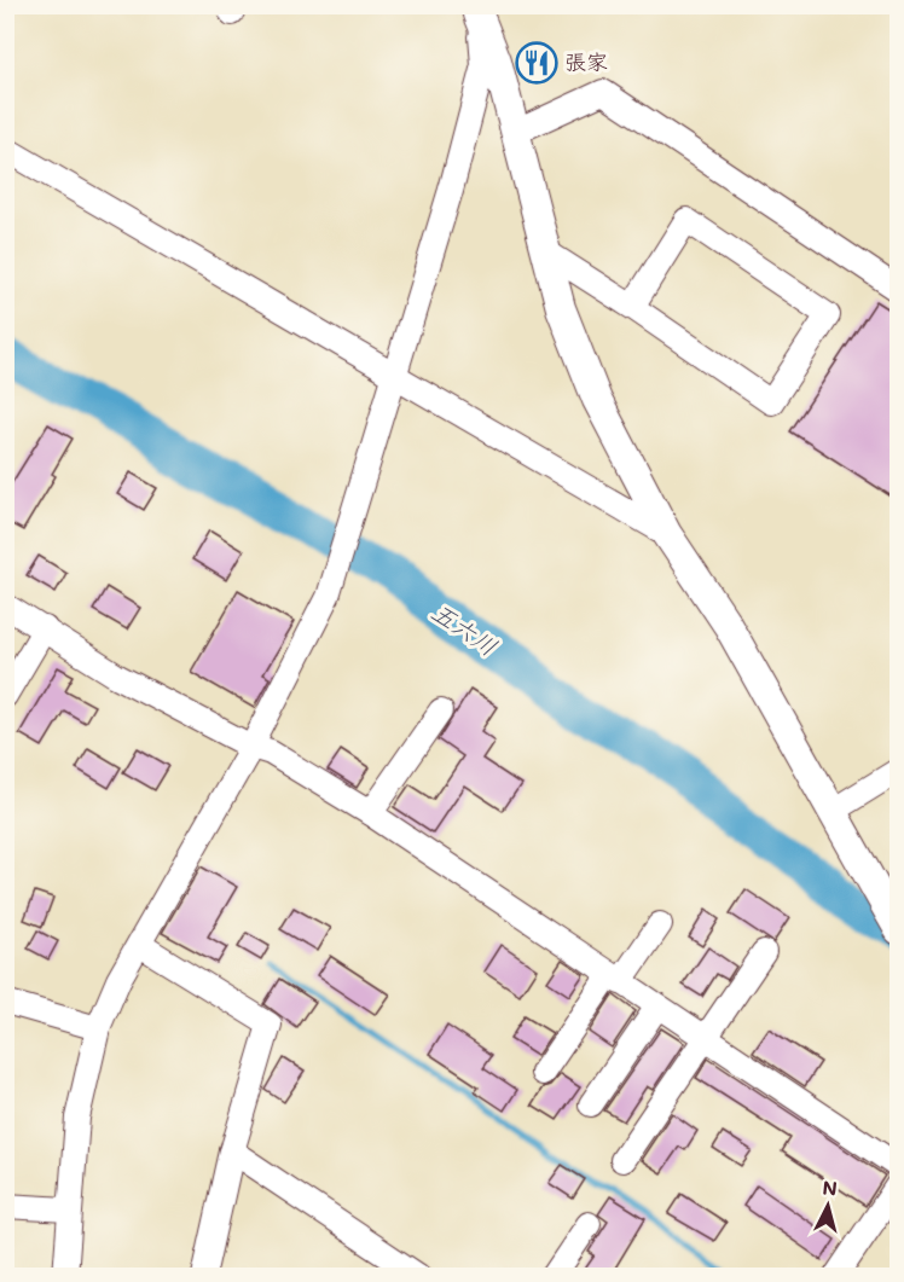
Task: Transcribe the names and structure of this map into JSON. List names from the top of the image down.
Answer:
{
  "water": ["五六川"],
  "places": {
    "restaurant": ["張家"]
  },
  "north": "top"
}
